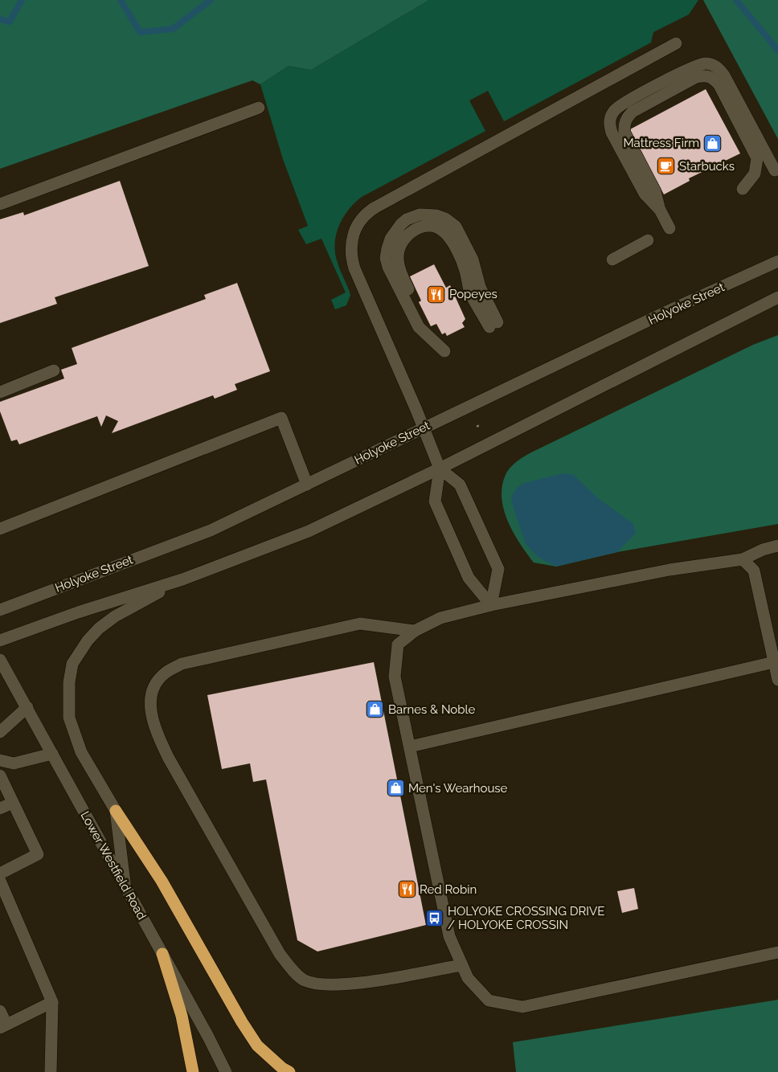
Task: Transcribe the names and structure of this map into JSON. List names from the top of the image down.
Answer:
{
  "streets": {
    "street": ["Holyoke Street", "Lower Westfield Road"]
  },
  "places": {
    "shop": ["Mattress Firm", "Barnes & Noble", "Men's Wearhouse"],
    "cafe": ["Starbucks"],
    "restaurant": ["Popeyes", "Red Robin"],
    "bus stop": ["HOLYOKE CROSSING DRIVE / HOLYOKE CROSSIN"]
  }
}
